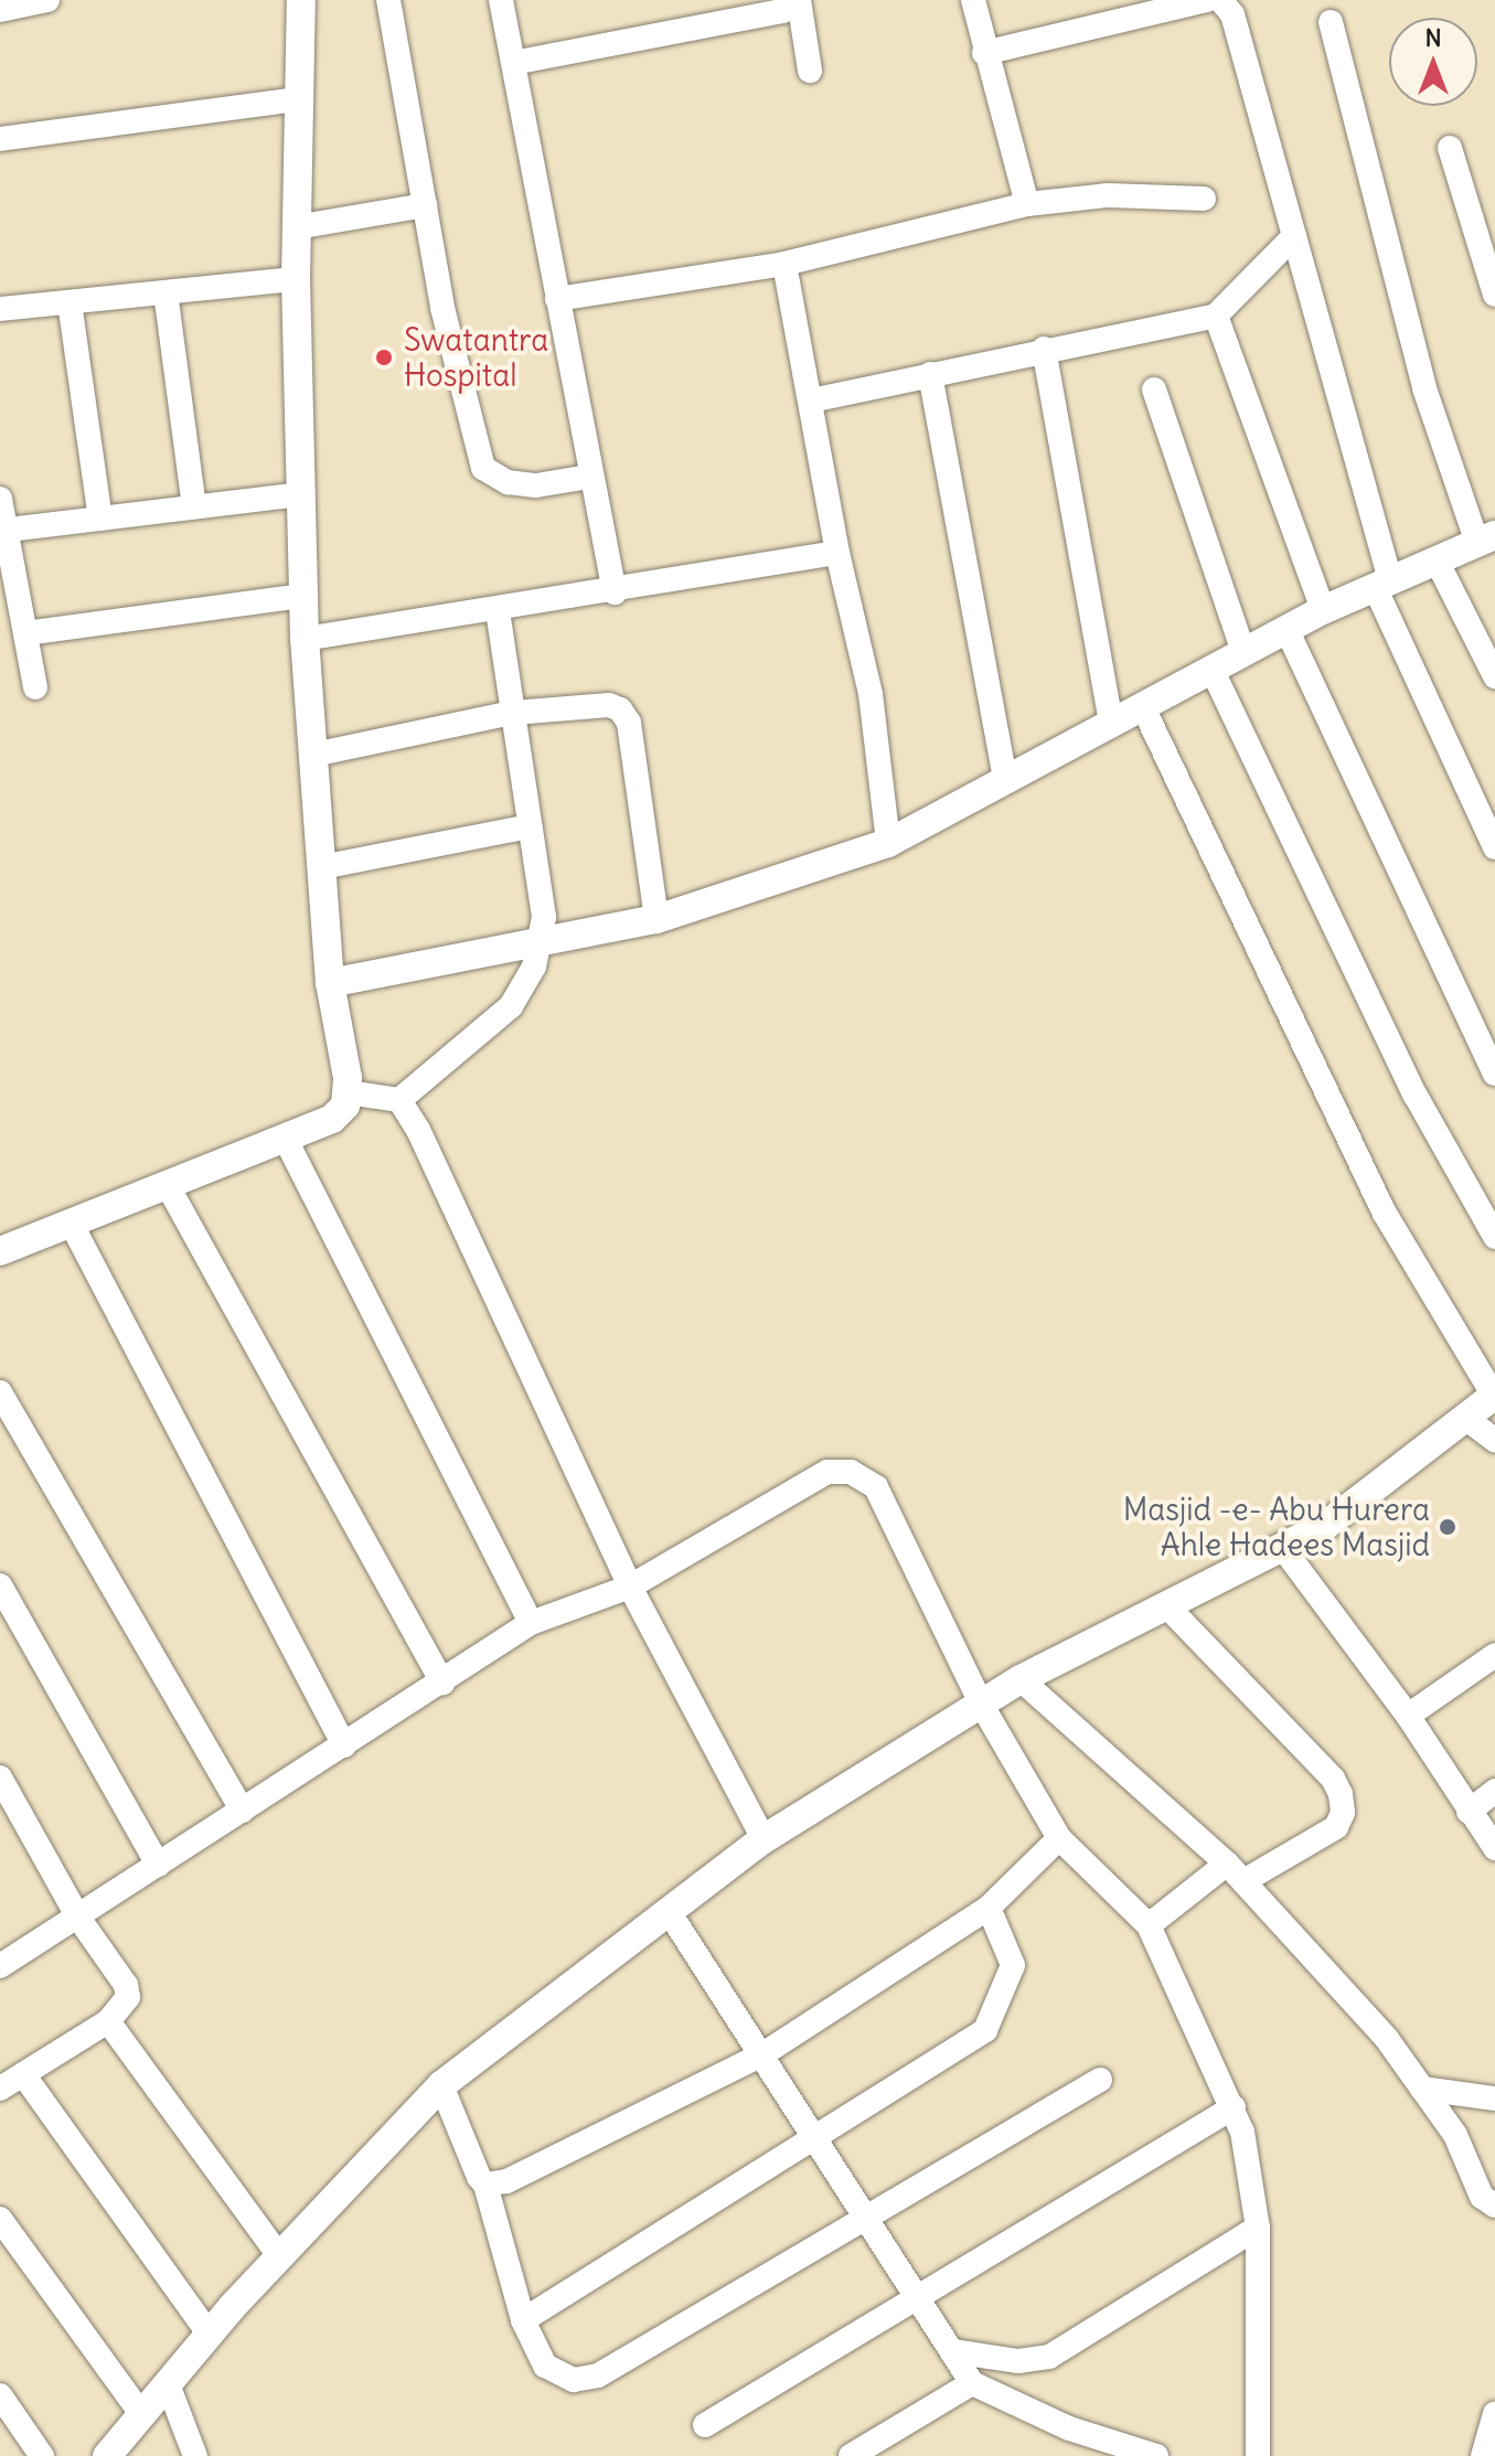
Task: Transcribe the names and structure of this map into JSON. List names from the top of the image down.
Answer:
{
  "places": ["Swatantra Hospital", "Masjid -e- Abu Hurera Ahle Hadees Masjid"],
  "north": "top"
}
